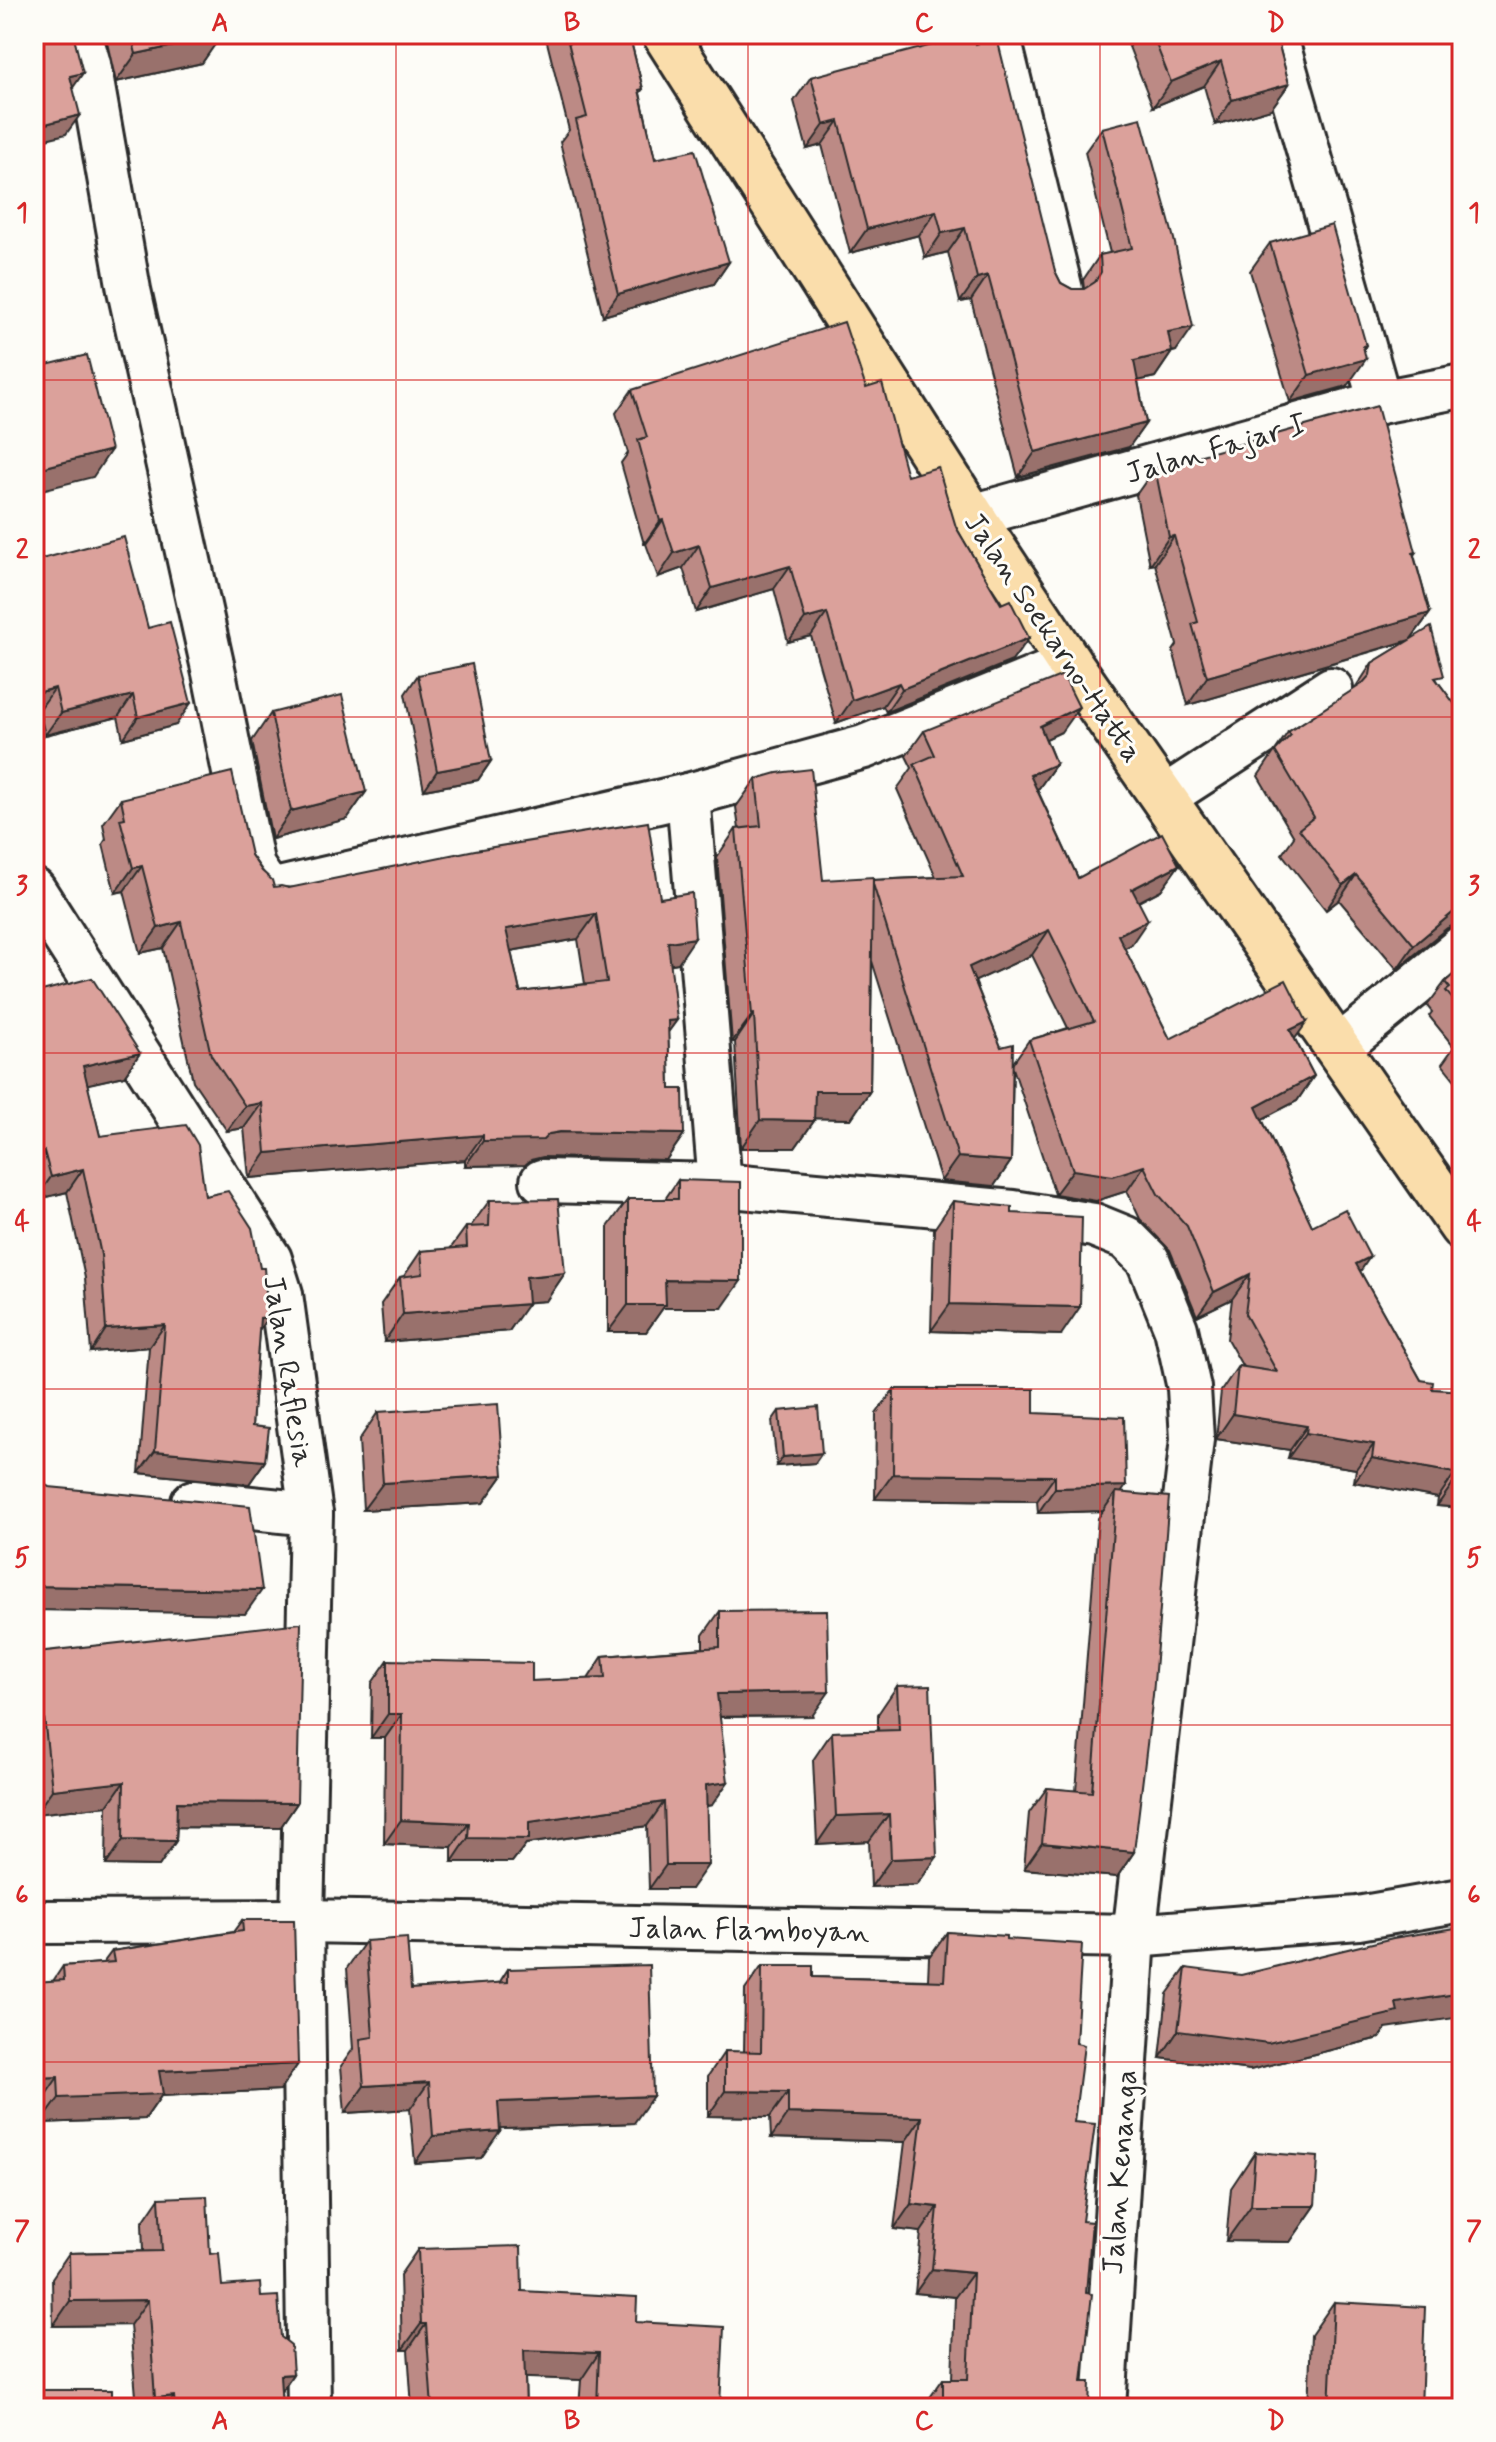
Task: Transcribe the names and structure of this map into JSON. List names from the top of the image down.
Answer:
{
  "streets": {
    "main road": ["Jalan Soekarno-Hatta"],
    "street": [
      "Jalan Fajar I",
      "Jalan Raflesia",
      "Jalan Flamboyan",
      "Jalan Kenanga"
    ]
  },
  "crossings": [
    ["Jalan Fajar I", "Jalan Soekarno-Hatta"],
    ["Jalan Raflesia", "Jalan Flamboyan"],
    ["Jalan Flamboyan", "Jalan Kenanga"]
  ],
  "grid": {
    "columns": [
      "A",
      "B",
      "C",
      "D"
    ],
    "rows": [
      "1",
      "2",
      "3",
      "4",
      "5",
      "6",
      "7"
    ]
  }
}
